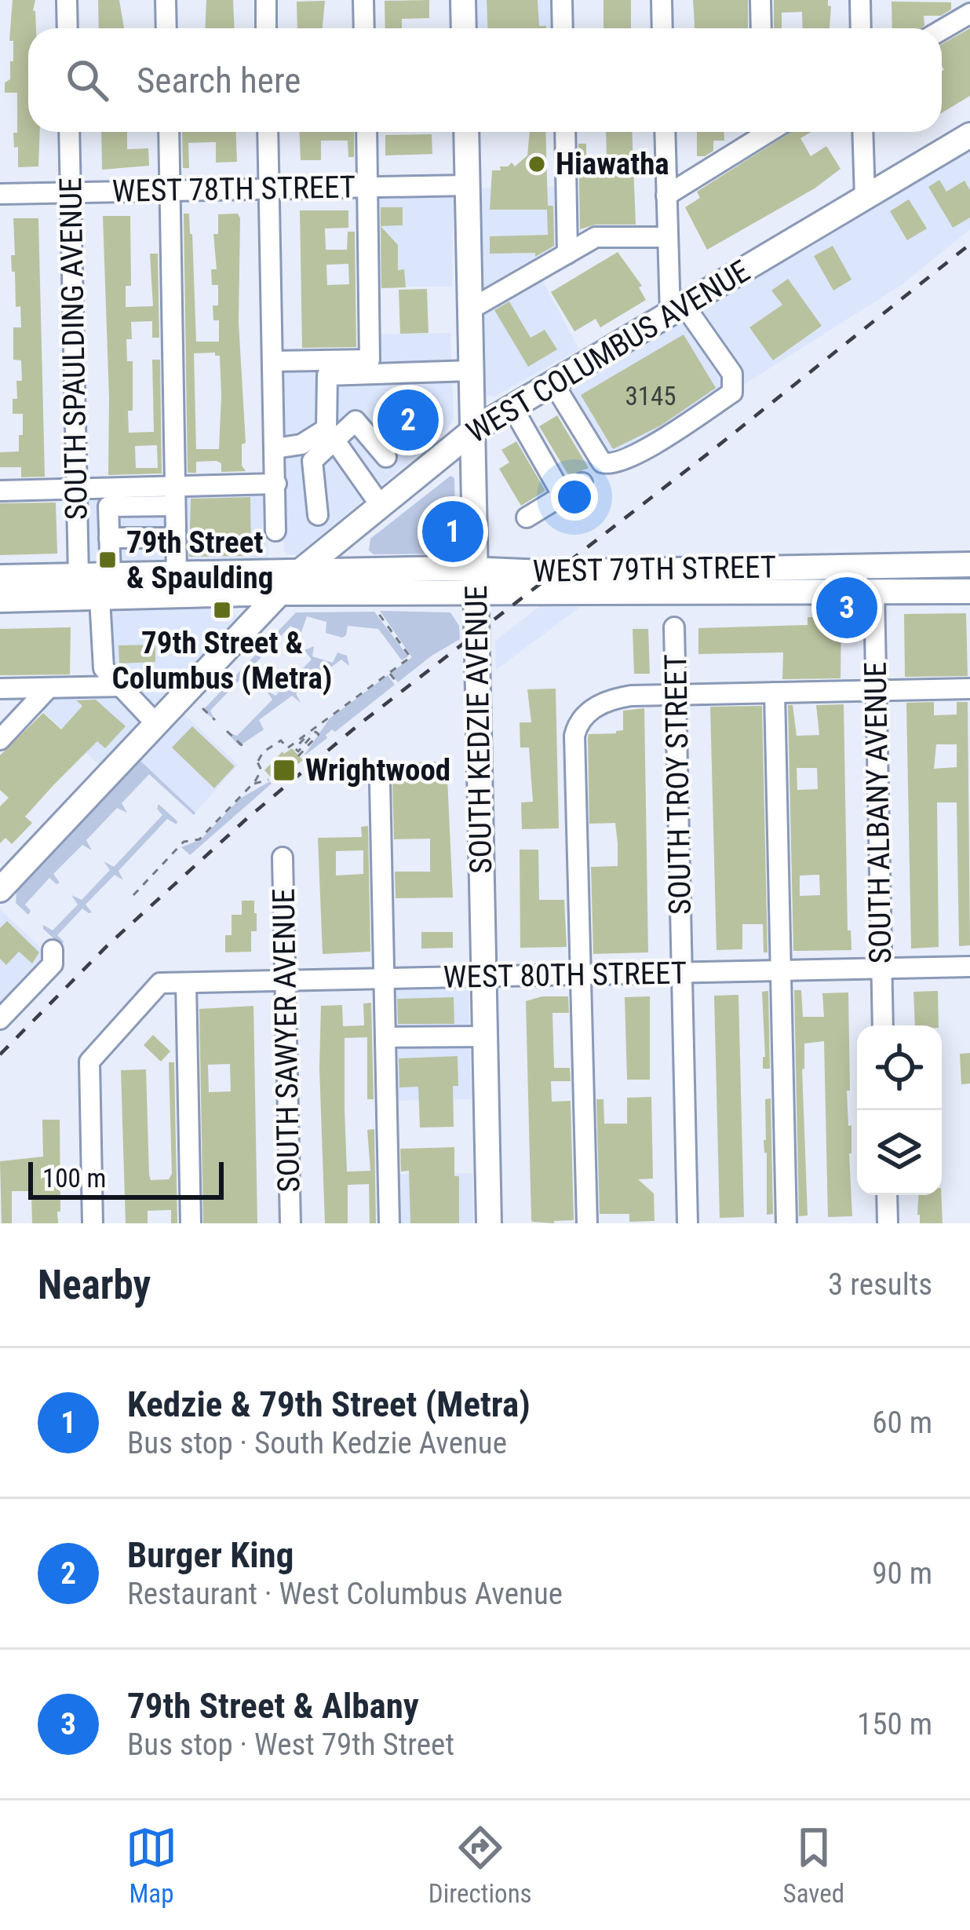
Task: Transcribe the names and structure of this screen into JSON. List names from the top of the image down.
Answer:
{
  "streets": {
    "main road": ["WEST COLUMBUS AVENUE", "WEST 79TH STREET", "SOUTH KEDZIE AVENUE"],
    "street": [
      "WEST 78TH STREET",
      "SOUTH SPAULDING AVENUE",
      "SOUTH TROY STREET",
      "SOUTH ALBANY AVENUE",
      "WEST 80TH STREET",
      "SOUTH SAWYER AVENUE"
    ]
  },
  "crossings": [
    ["WEST 78TH STREET", "SOUTH SPAULDING AVENUE"],
    ["WEST 78TH STREET", "SOUTH KEDZIE AVENUE"],
    ["SOUTH SPAULDING AVENUE", "WEST 79TH STREET"],
    ["WEST COLUMBUS AVENUE", "WEST 79TH STREET"],
    ["WEST COLUMBUS AVENUE", "SOUTH KEDZIE AVENUE"],
    ["WEST 79TH STREET", "SOUTH KEDZIE AVENUE"],
    ["WEST 79TH STREET", "SOUTH ALBANY AVENUE"],
    ["SOUTH KEDZIE AVENUE", "WEST 80TH STREET"],
    ["SOUTH TROY STREET", "WEST 80TH STREET"],
    ["SOUTH ALBANY AVENUE", "WEST 80TH STREET"],
    ["WEST 80TH STREET", "SOUTH SAWYER AVENUE"]
  ],
  "places": {
    "other": ["Hiawatha"],
    "transit": ["79th Street & Spaulding", "79th Street & Columbus (Metra)", "Wrightwood"]
  },
  "house_numbers": ["3145"],
  "scale_bar": "100 m",
  "page": {
    "search": "Search here",
    "pins": ["2", "1", "3"],
    "scale": "100 m",
    "heading": ["Nearby", "3 results"],
    "list": [
      {
        "mark": "1",
        "name": "Kedzie & 79th Street (Metra)",
        "note": "Bus stop · South Kedzie Avenue",
        "value": "60 m"
      },
      {
        "mark": "2",
        "name": "Burger King",
        "note": "Restaurant · West Columbus Avenue",
        "value": "90 m"
      },
      {
        "mark": "3",
        "name": "79th Street & Albany",
        "note": "Bus stop · West 79th Street",
        "value": "150 m"
      }
    ],
    "nav": ["Map", "Directions", "Saved"]
  }
}
